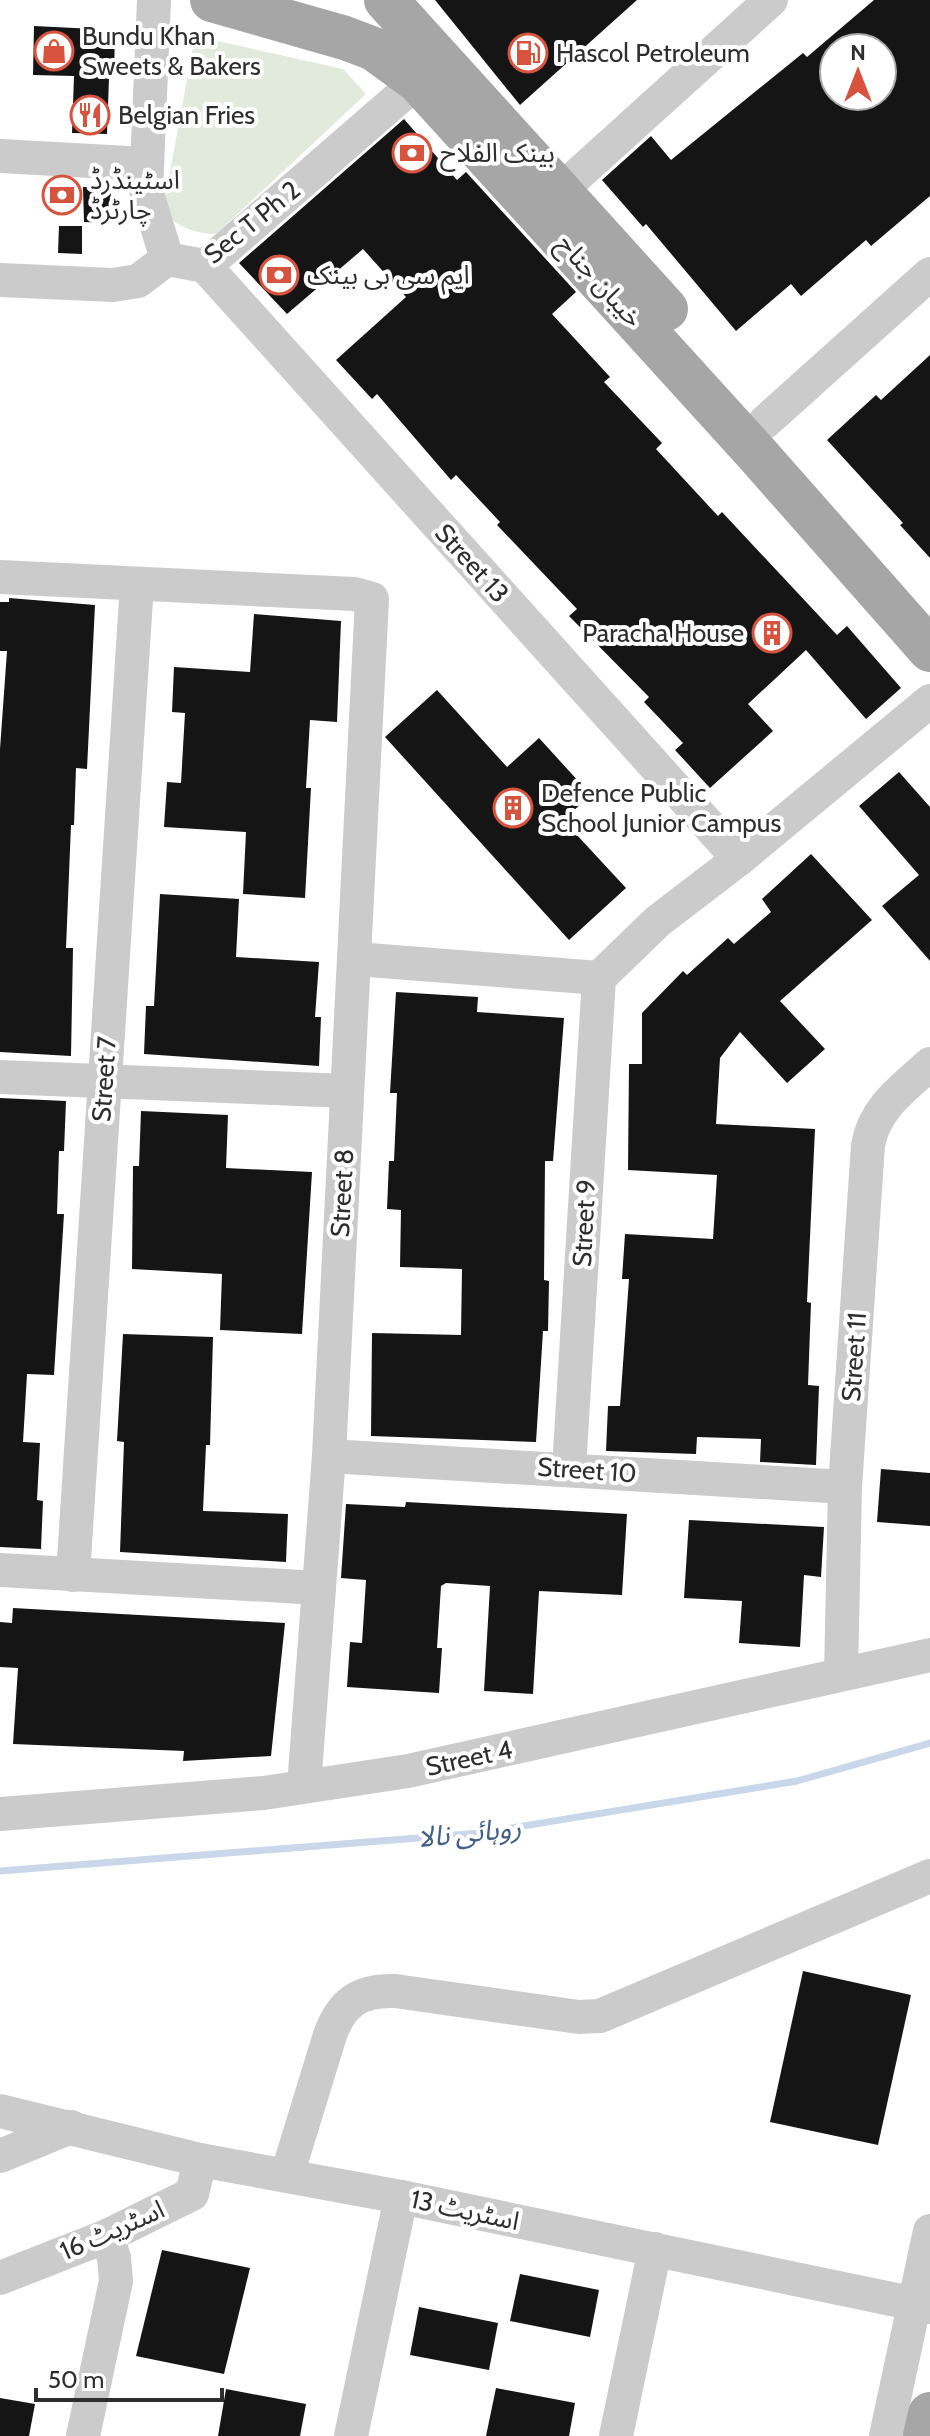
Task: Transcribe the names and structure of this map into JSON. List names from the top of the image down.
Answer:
{
  "streets": {
    "main road": ["خیبان جناح"],
    "street": [
      "Sec T Ph 2",
      "Street 13",
      "Street 7",
      "Street 8",
      "Street 9",
      "Street 11",
      "Street 10",
      "Street 4",
      "اسٹریٹ 13",
      "اسٹریٹ 16"
    ]
  },
  "crossings": [
    ["Sec T Ph 2", "خیبان جناح"],
    ["Sec T Ph 2", "Street 13"],
    ["Street 7", "Street 8"],
    ["Street 8", "Street 10"],
    ["Street 8", "Street 4"],
    ["Street 9", "Street 10"],
    ["Street 11", "Street 10"],
    ["Street 11", "Street 4"],
    ["اسٹریٹ 13", "اسٹریٹ 16"]
  ],
  "water": ["روہائی نالا"],
  "places": {
    "shop": ["Bundu Khan Sweets & Bakers"],
    "fuel station": ["Hascol Petroleum"],
    "restaurant": ["Belgian Fries"],
    "bank": ["بینک الفلاح", "اسٹینڈرڈ چارٹرڈ", "ایم سی بی بینک"],
    "building": ["Paracha House", "Defence Public School Junior Campus"]
  },
  "scale_bar": "50 m",
  "north": "top"
}
